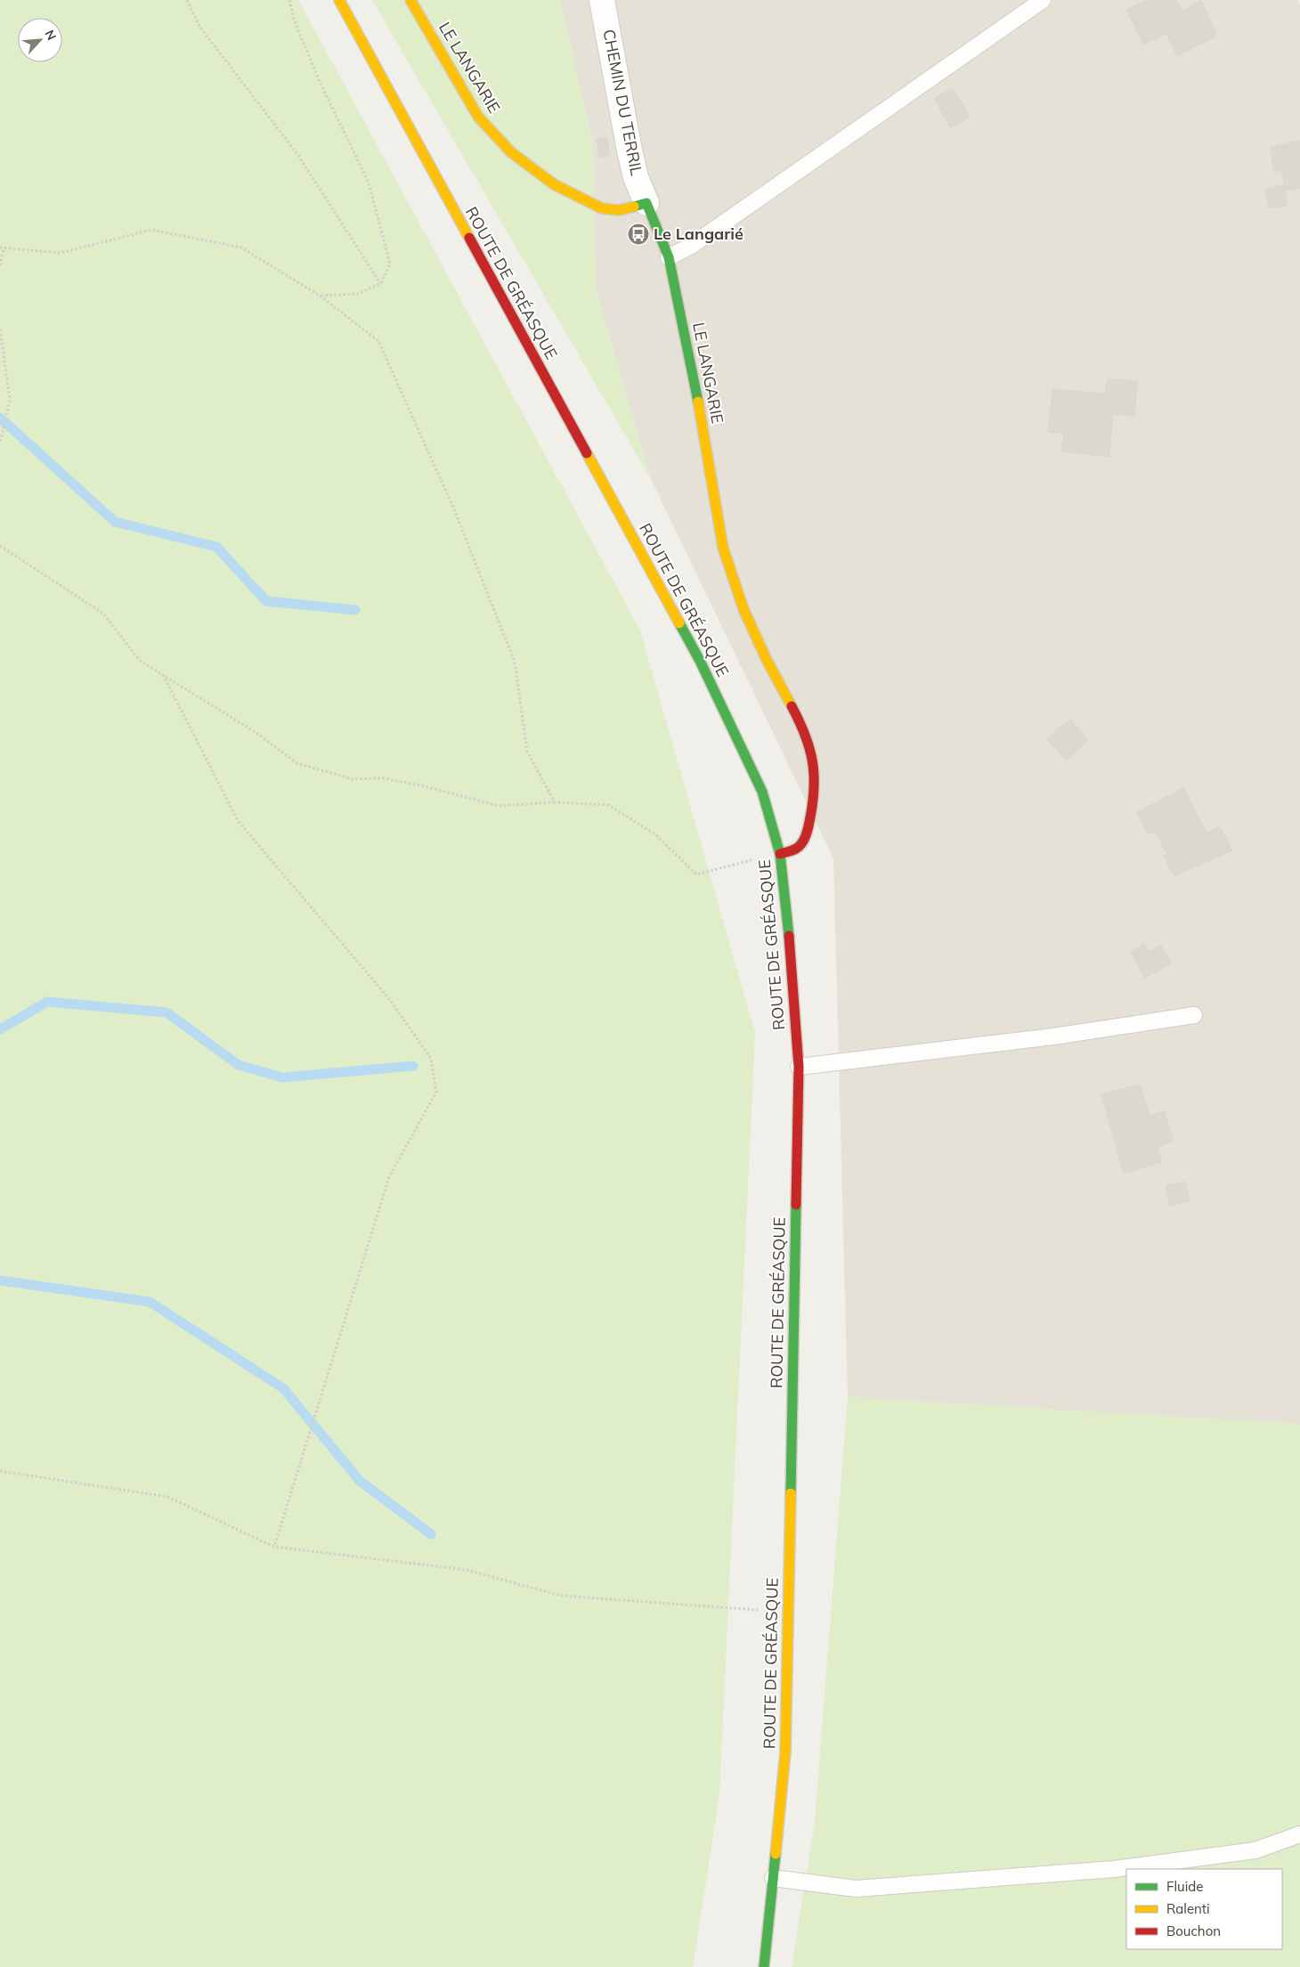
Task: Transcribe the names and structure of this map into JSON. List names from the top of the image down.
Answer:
{
  "streets": {
    "street": ["LE LANGARIE", "CHEMIN DU TERRIL", "ROUTE DE GRÉASQUE"]
  },
  "crossings": [
    ["LE LANGARIE", "CHEMIN DU TERRIL"],
    ["LE LANGARIE", "ROUTE DE GRÉASQUE"]
  ],
  "places": {
    "bus stop": ["Le Langarié"]
  },
  "legend": ["Fluide", "Ralenti", "Bouchon"],
  "north": "top right"
}
